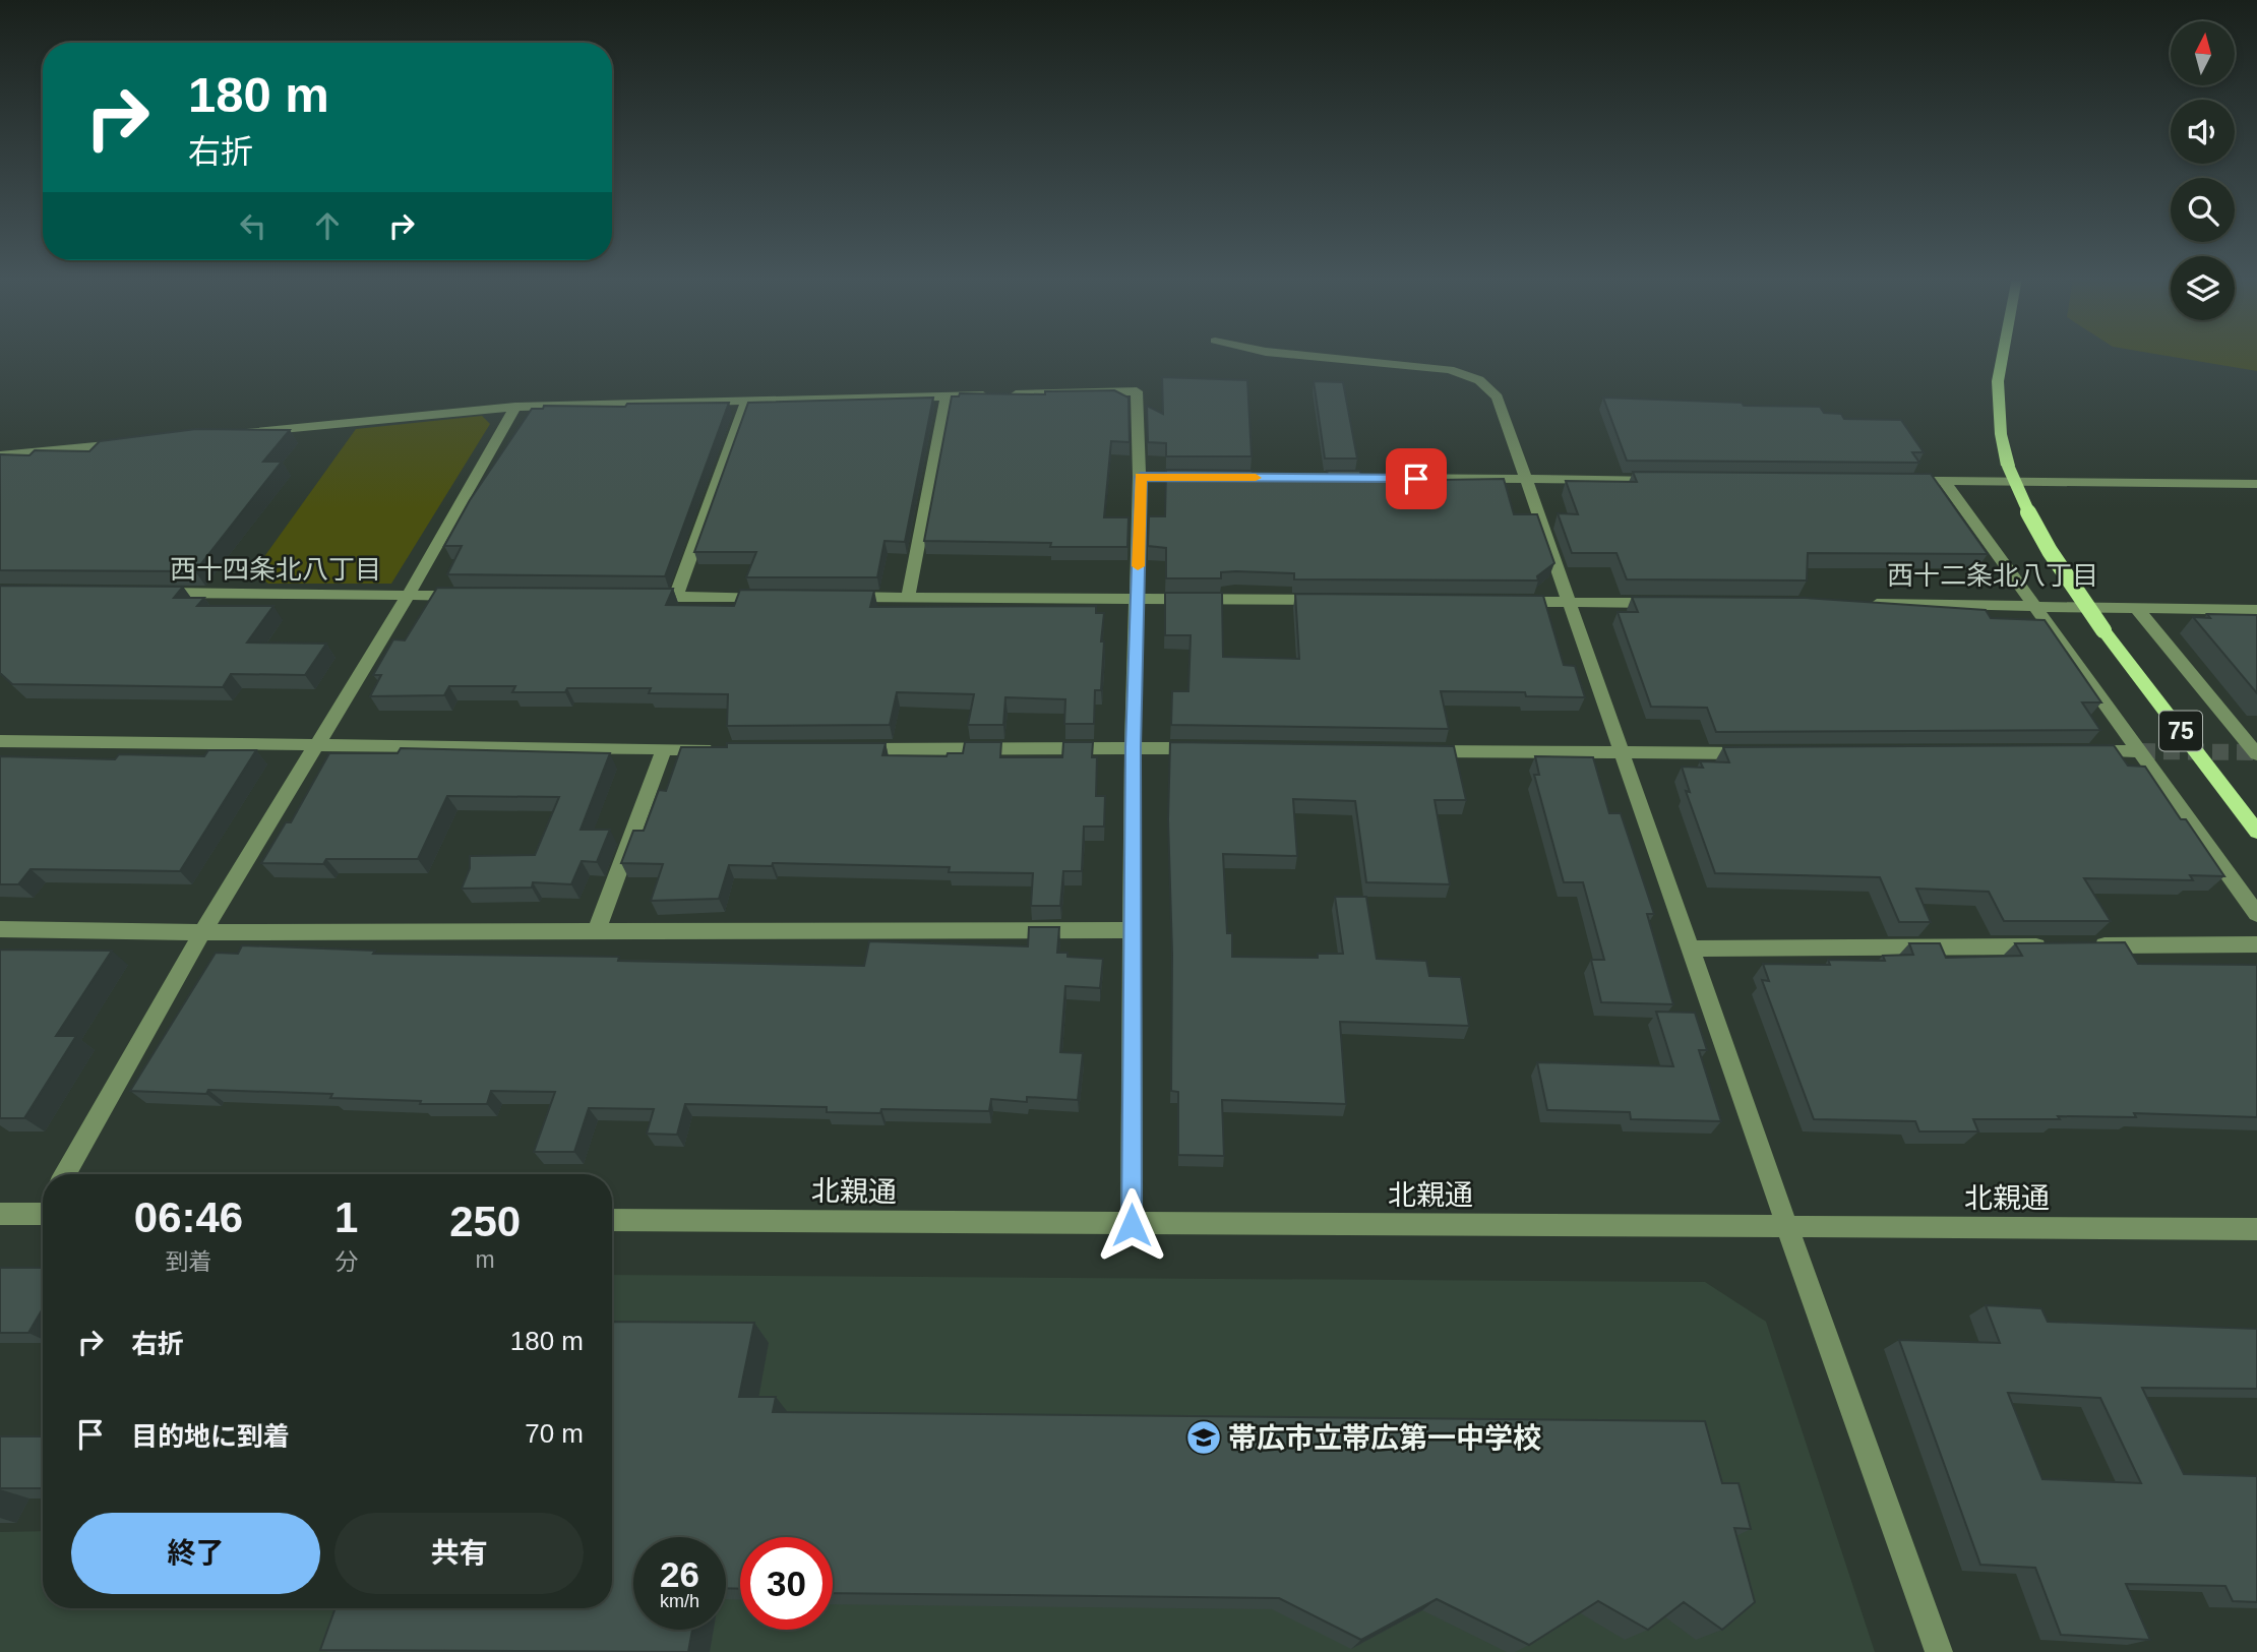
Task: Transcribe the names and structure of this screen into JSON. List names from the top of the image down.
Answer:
{
  "streets": {
    "main road": ["75"],
    "street": ["北親通"]
  },
  "districts": ["西十四条北八丁目", "西十二条北八丁目"],
  "places": {
    "school or university": ["帯広市立帯広第一中学校"]
  },
  "north": "top",
  "page": {
    "turn": ["180 m", "右折"],
    "eta": [
      "06:46",
      "到着",
      "1",
      "分",
      "250",
      "m"
    ],
    "list": [
      {
        "name": "右折",
        "value": "180 m"
      },
      {
        "name": "目的地に到着",
        "value": "70 m"
      }
    ],
    "buttons": ["終了", "共有"],
    "speed": "26 km/h",
    "limit": "30"
  }
}
